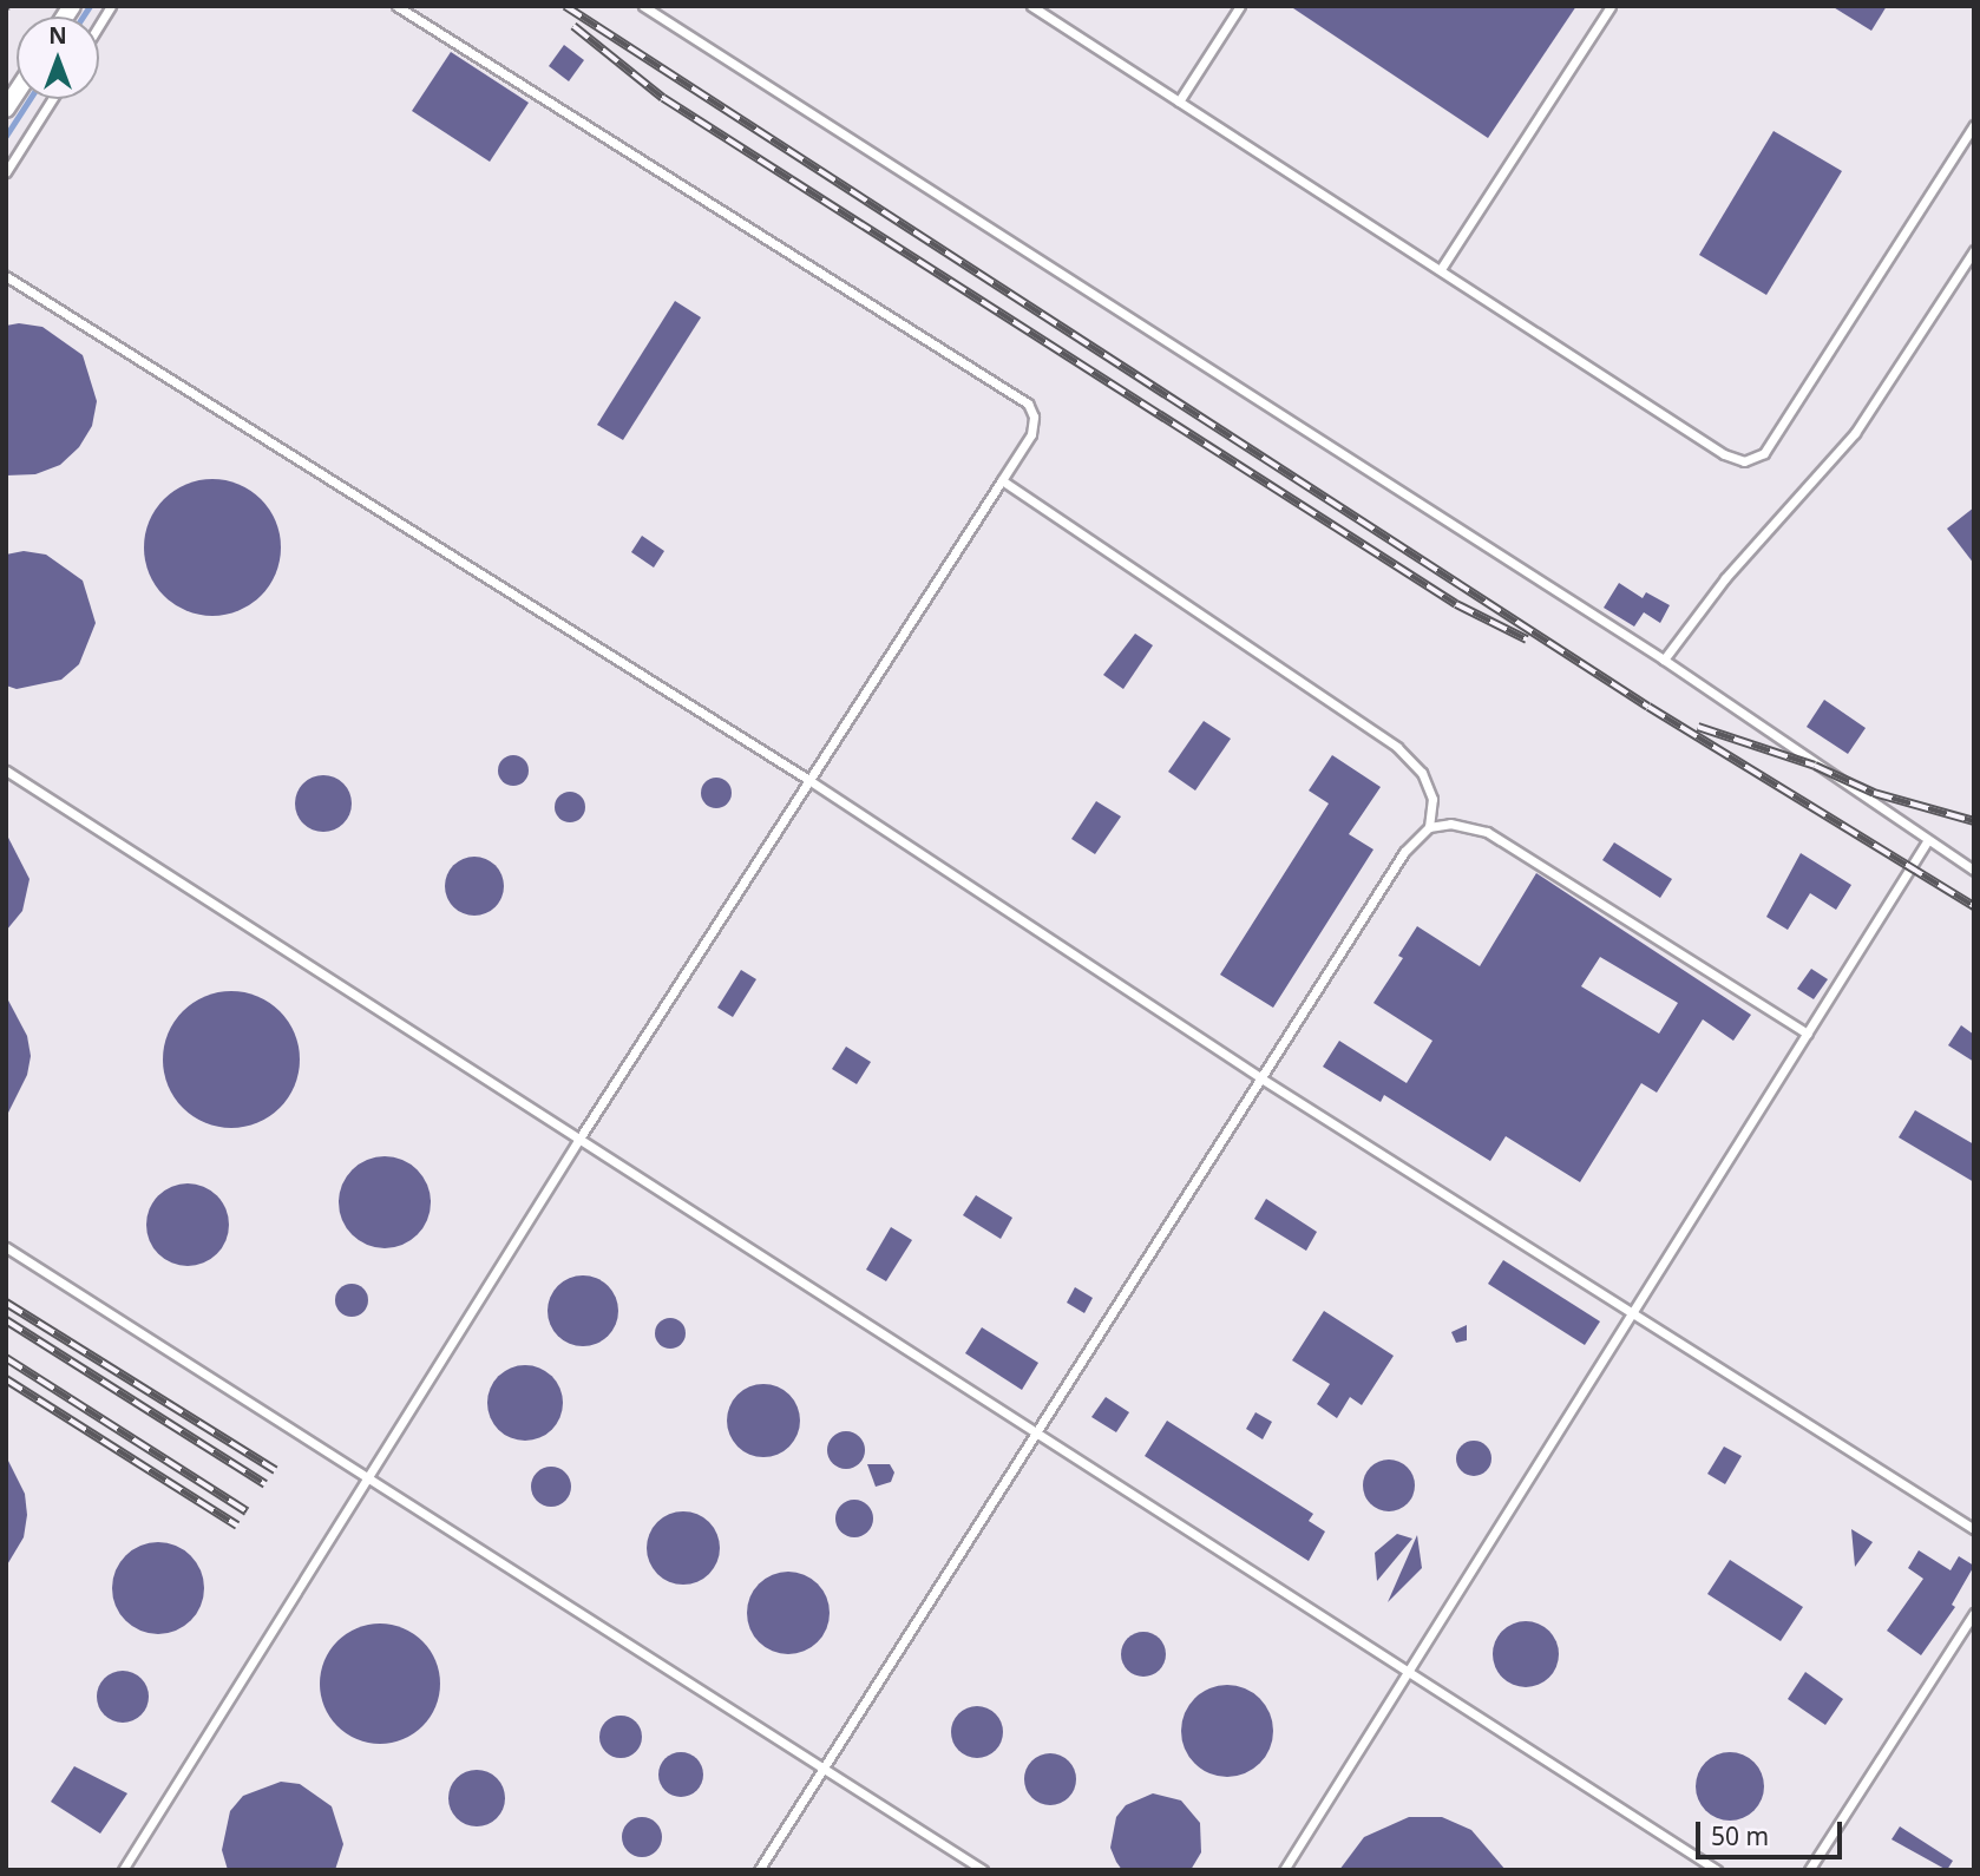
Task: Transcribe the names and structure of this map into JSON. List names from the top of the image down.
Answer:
{
  "scale_bar": "50 m",
  "north": "top"
}
